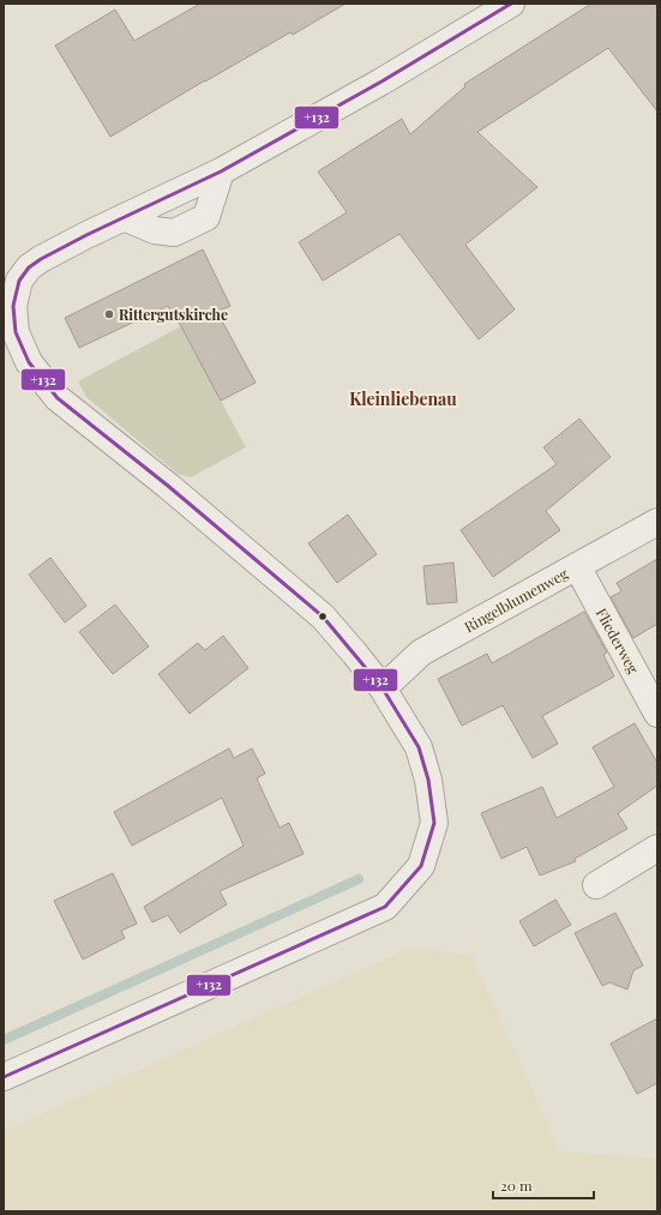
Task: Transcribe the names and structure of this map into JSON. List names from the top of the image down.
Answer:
{
  "streets": {
    "street": ["Ringelblumenweg", "Fliederweg"]
  },
  "crossings": [
    ["Ringelblumenweg", "Fliederweg"]
  ],
  "districts": ["Kleinliebenau"],
  "places": ["Rittergutskirche"],
  "lines": ["transit line +132"],
  "scale_bar": "20 m"
}
